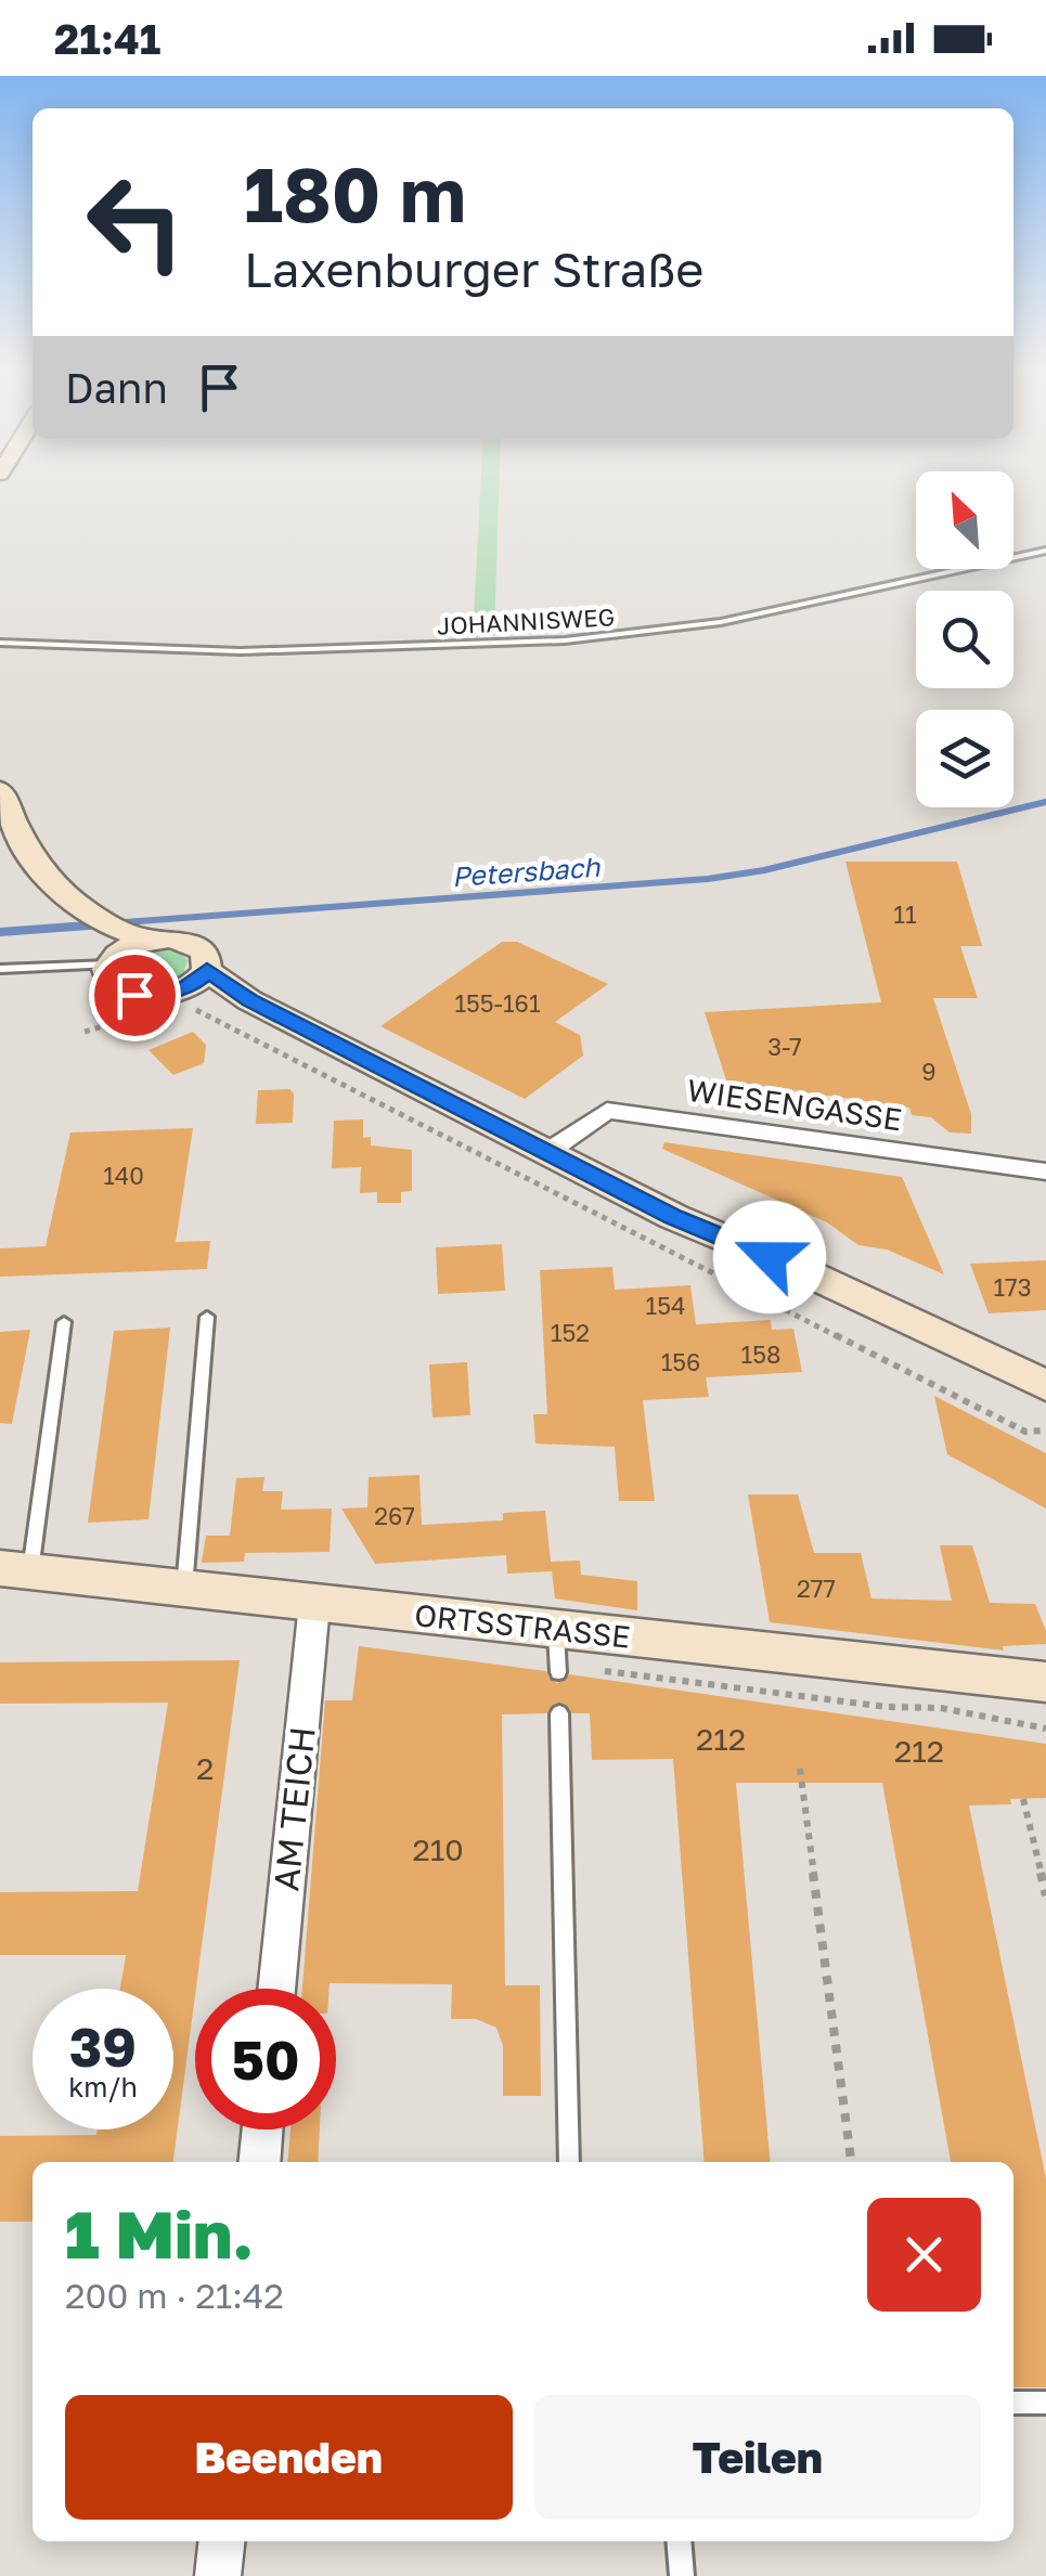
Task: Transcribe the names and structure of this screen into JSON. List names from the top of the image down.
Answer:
{
  "streets": {
    "main road": ["ORTSSTRASSE"],
    "street": ["WIESENGASSE", "AM TEICH"],
    "lane": ["JOHANNISWEG"]
  },
  "crossings": [
    ["ORTSSTRASSE", "AM TEICH"]
  ],
  "water": ["Petersbach"],
  "house_numbers": [
    "11",
    "155-161",
    "3-7",
    "9",
    "140",
    "173",
    "154",
    "152",
    "158",
    "156",
    "267",
    "277",
    "212",
    "212",
    "2",
    "210"
  ],
  "north": "top left",
  "page": {
    "status": "21:41",
    "turn": ["180 m", "Laxenburger Straße"],
    "then": "Dann",
    "speed": "39 km/h",
    "limit": "50",
    "heading": ["1 Min.", "200 m · 21:42"],
    "buttons": ["Beenden", "Teilen"]
  }
}
